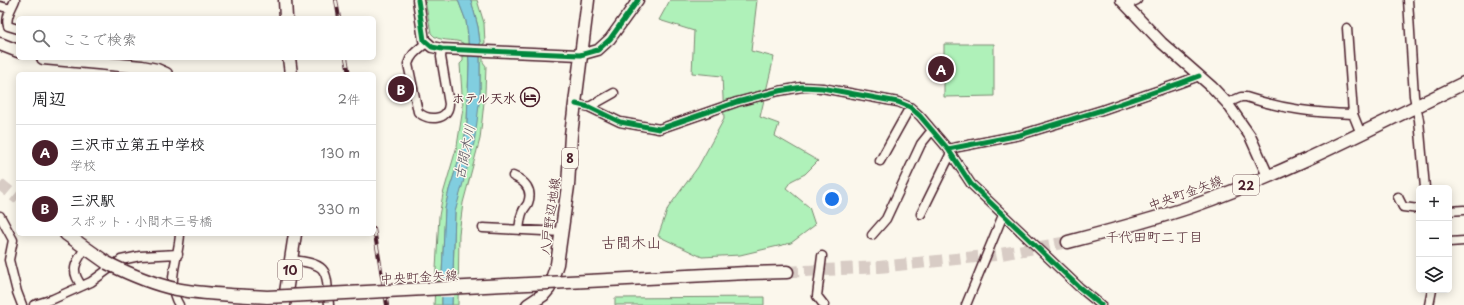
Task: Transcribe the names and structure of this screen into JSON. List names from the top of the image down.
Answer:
{
  "streets": {
    "main road": [
      "8",
      "22",
      "中央町金矢線",
      "八戸野辺地線",
      "10"
    ]
  },
  "crossings": [
    ["22", "中央町金矢線"]
  ],
  "districts": ["千代田町二丁目", "古間木山"],
  "water": ["古間木川"],
  "places": {
    "hotel": ["ホテル天水"]
  },
  "page": {
    "search": "ここで検索",
    "pins": ["A", "B"],
    "heading": ["周辺", "2件"],
    "list": [
      {
        "mark": "A",
        "name": "三沢市立第五中学校",
        "note": "学校",
        "value": "130 m"
      },
      {
        "mark": "B",
        "name": "三沢駅",
        "note": "スポット · 小間木三号橋",
        "value": "330 m"
      }
    ],
    "map_buttons": ["+", "−"]
  }
}
